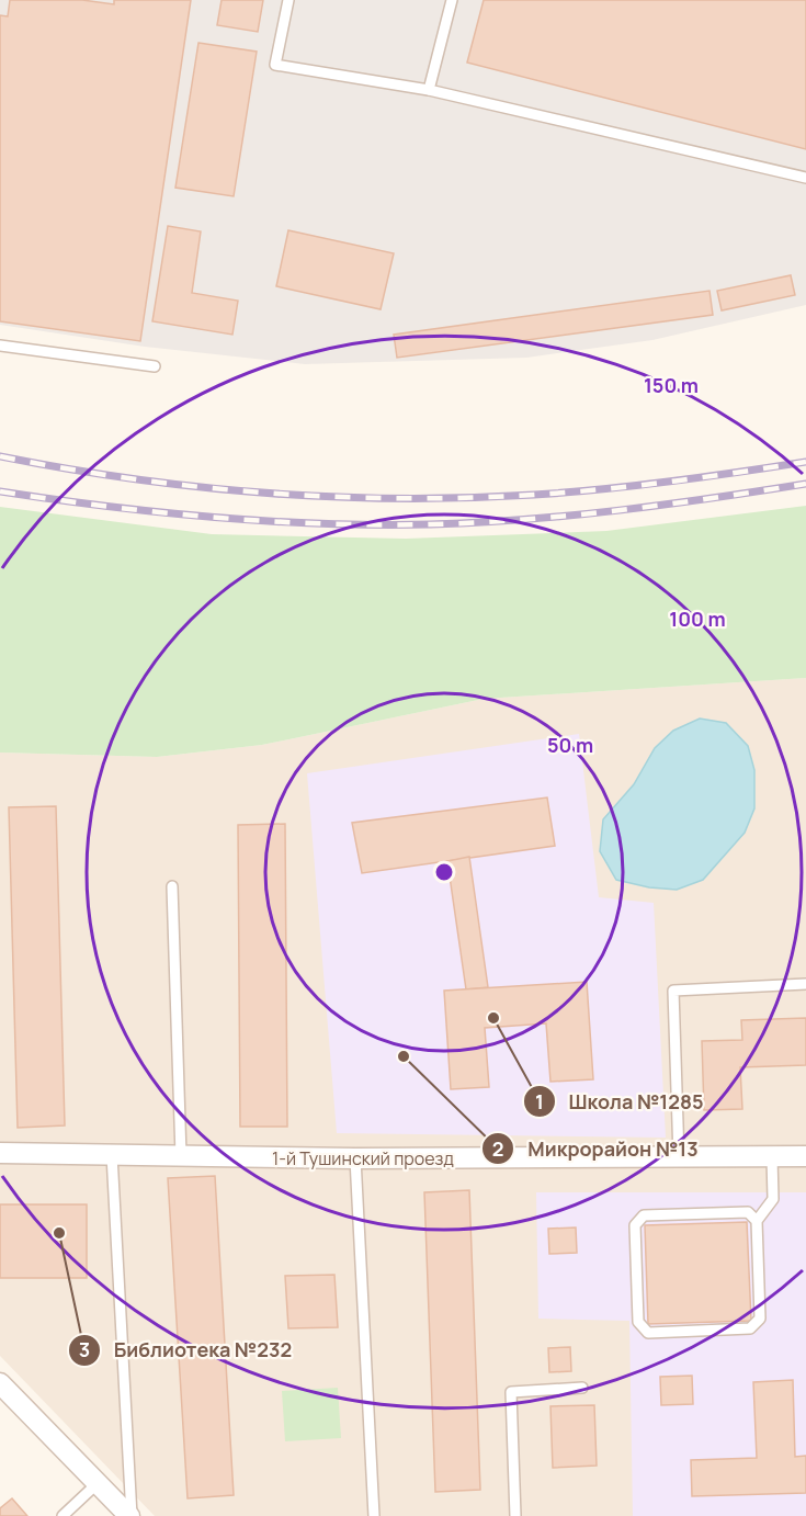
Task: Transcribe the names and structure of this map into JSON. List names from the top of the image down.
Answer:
{
  "streets": {
    "street": ["1-й Тушинский проезд"]
  },
  "places": ["Школа №1285", "Микрорайон №13", "Библиотека №232"],
  "rings": ["150 m", "100 m", "50 m"]
}
